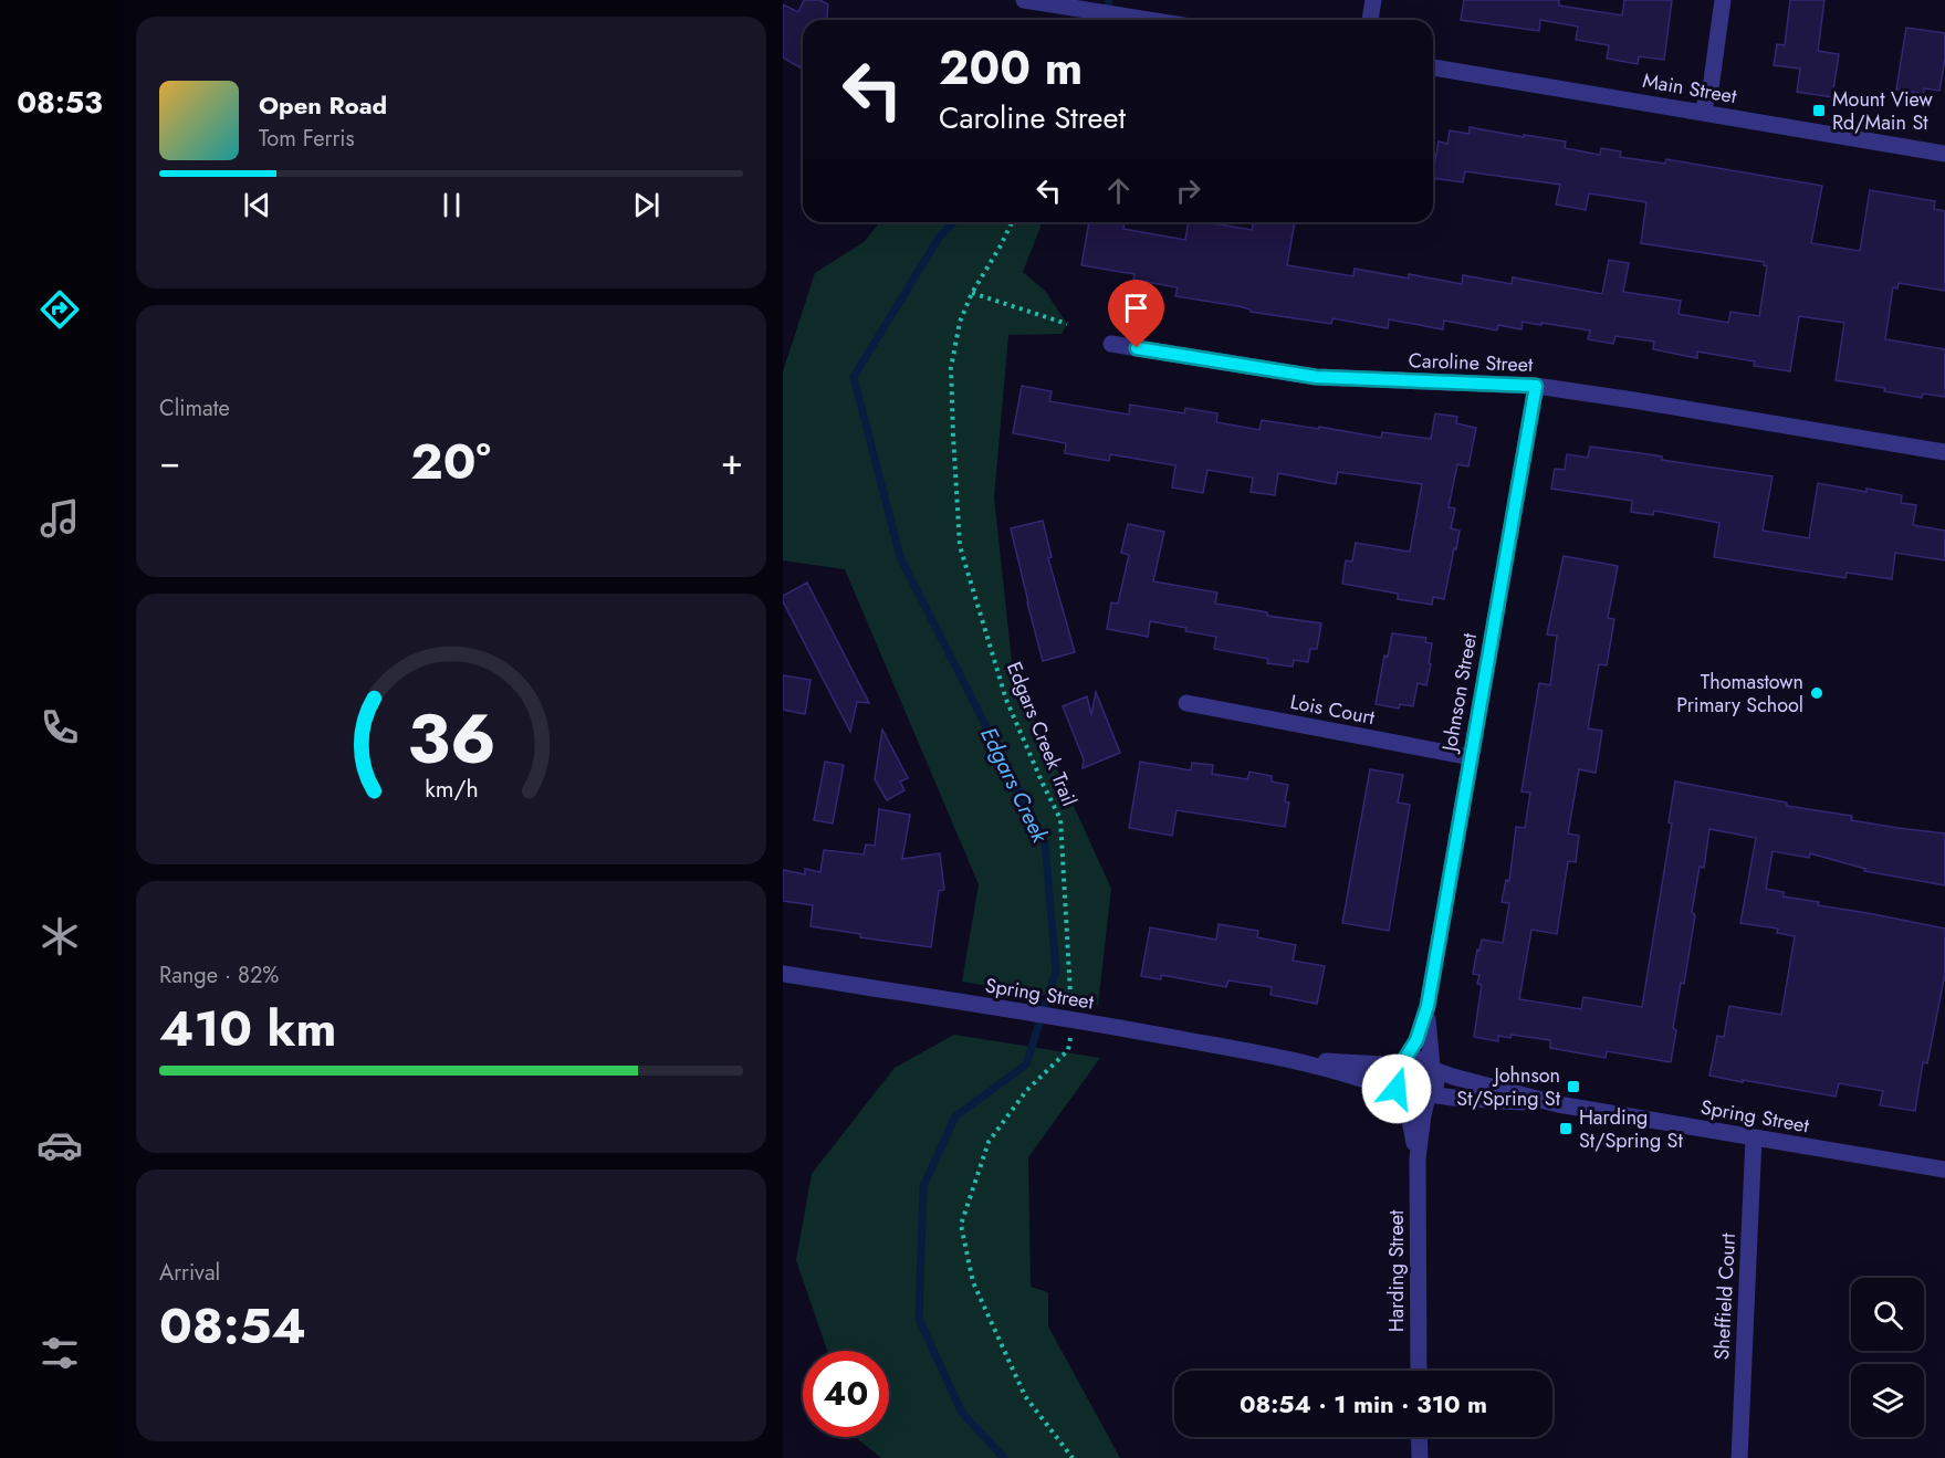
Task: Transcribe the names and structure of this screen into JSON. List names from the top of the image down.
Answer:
{
  "streets": {
    "street": [
      "Main Street",
      "Caroline Street",
      "Johnson Street",
      "Lois Court",
      "Spring Street",
      "Harding Street",
      "Sheffield Court"
    ],
    "path": ["Edgars Creek Trail"]
  },
  "crossings": [
    ["Caroline Street", "Johnson Street"],
    ["Johnson Street", "Lois Court"],
    ["Johnson Street", "Spring Street"],
    ["Johnson Street", "Harding Street"],
    ["Edgars Creek Trail", "Spring Street"],
    ["Spring Street", "Harding Street"],
    ["Spring Street", "Sheffield Court"]
  ],
  "water": ["Edgars Creek"],
  "places": {
    "transit": ["Mount View Rd/Main St", "Johnson St/Spring St", "Harding St/Spring St"],
    "other": ["Thomastown Primary School"]
  },
  "page": {
    "tabs": "08:53",
    "turn": ["200 m", "Caroline Street"],
    "song": ["Open Road", "Tom Ferris"],
    "tile": [
      "Climate",
      ["Range · 82%", "410 km"],
      ["Arrival", "08:54"]
    ],
    "heat": ["−", "20°", "+"],
    "limit": "40",
    "trip": "08:54 · 1 min · 310 m",
    "gauge": ["36", "km/h"]
  }
}
